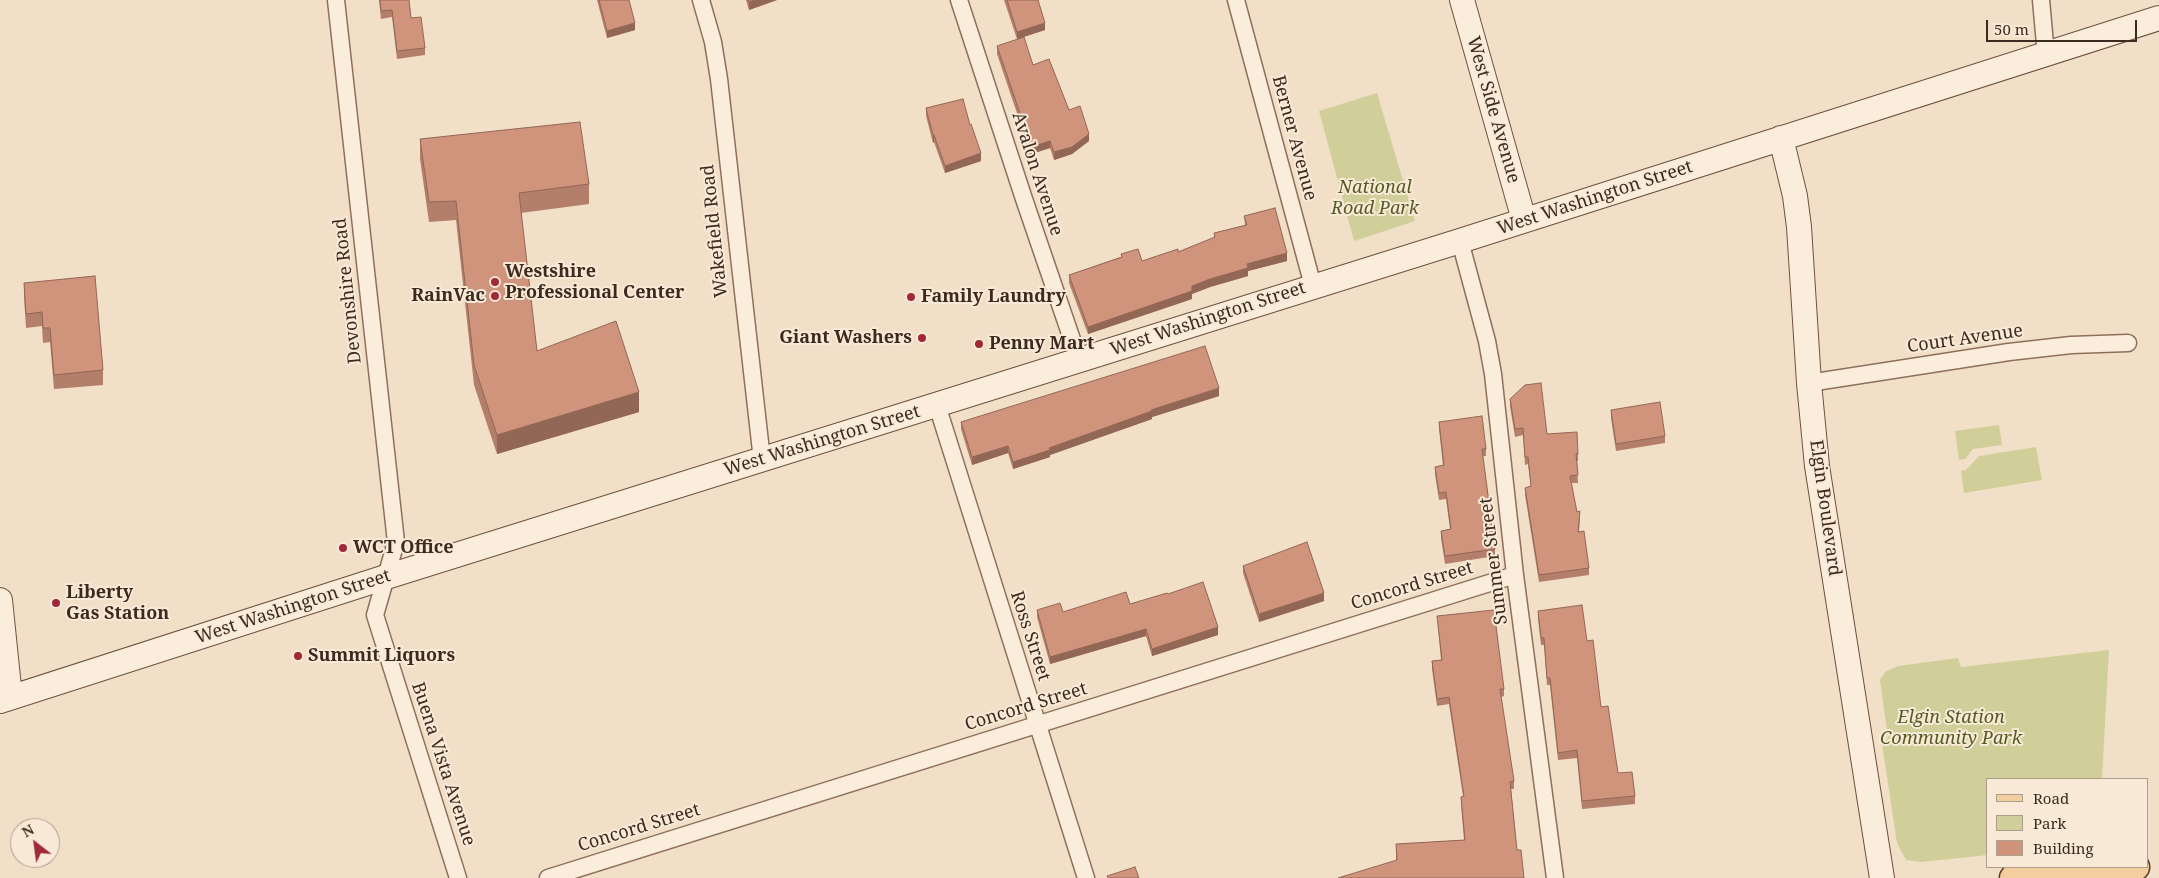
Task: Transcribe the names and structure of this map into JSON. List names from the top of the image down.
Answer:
{
  "streets": {
    "street": [
      "West Side Avenue",
      "Berner Avenue",
      "Avalon Avenue",
      "West Washington Street",
      "Wakefield Road",
      "Devonshire Road",
      "Court Avenue",
      "Elgin Boulevard",
      "Summer Street",
      "Concord Street",
      "Ross Street",
      "Buena Vista Avenue"
    ]
  },
  "crossings": [
    ["West Side Avenue", "West Washington Street"],
    ["Berner Avenue", "West Washington Street"],
    ["Avalon Avenue", "West Washington Street"],
    ["West Washington Street", "Wakefield Road"],
    ["West Washington Street", "Devonshire Road"],
    ["West Washington Street", "Elgin Boulevard"],
    ["West Washington Street", "Summer Street"],
    ["West Washington Street", "Ross Street"],
    ["West Washington Street", "Buena Vista Avenue"],
    ["Devonshire Road", "Buena Vista Avenue"],
    ["Court Avenue", "Elgin Boulevard"],
    ["Summer Street", "Concord Street"],
    ["Concord Street", "Ross Street"]
  ],
  "parks": ["National Road Park", "Elgin Station Community Park"],
  "places": [
    "Westshire Professional Center",
    "RainVac",
    "Family Laundry",
    "Giant Washers",
    "Penny Mart",
    "WCT Office",
    "Liberty Gas Station",
    "Summit Liquors"
  ],
  "legend": ["Road", "Park", "Building"],
  "scale_bar": "50 m",
  "north": "top left"
}
